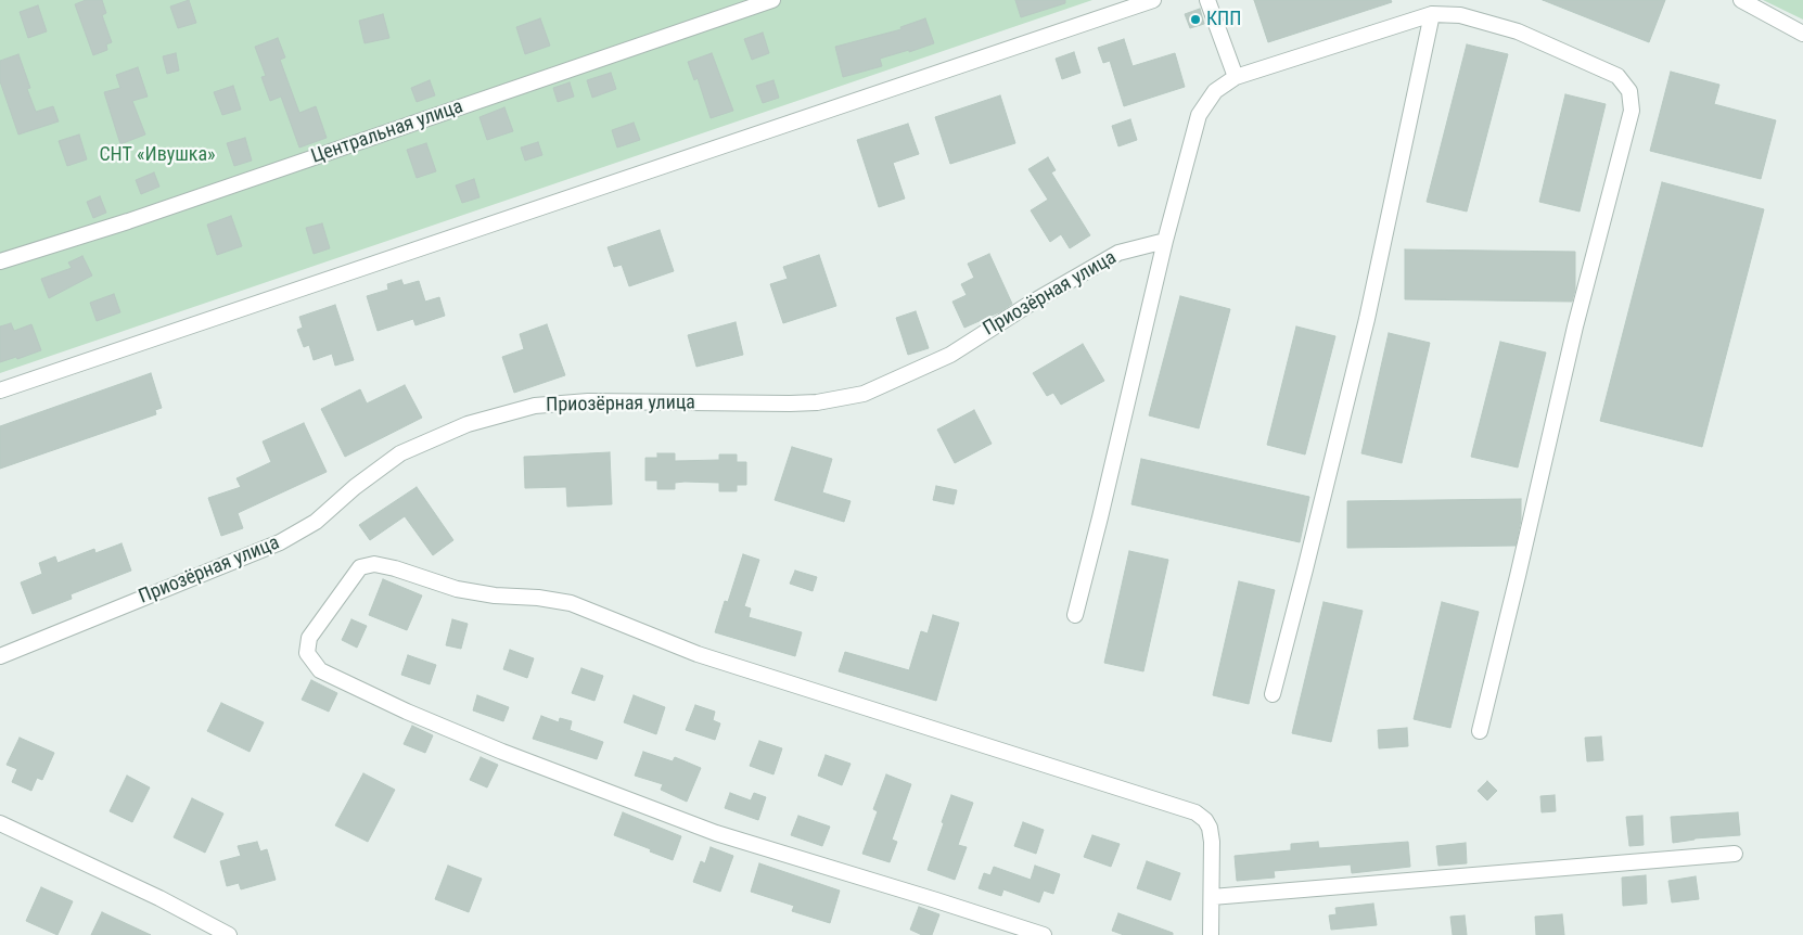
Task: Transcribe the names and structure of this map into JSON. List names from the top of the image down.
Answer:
{
  "streets": {
    "street": ["Центральная улица", "Приозёрная улица"]
  },
  "parks": ["СНТ «Ивушка»"],
  "places": ["КПП"]
}
